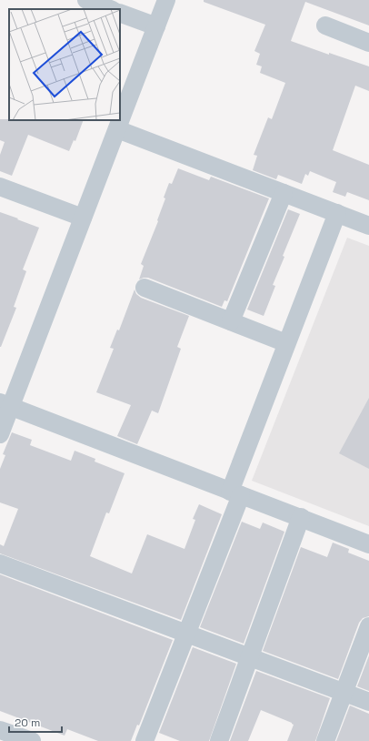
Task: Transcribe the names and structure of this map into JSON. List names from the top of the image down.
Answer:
{
  "scale_bar": "20 m"
}
